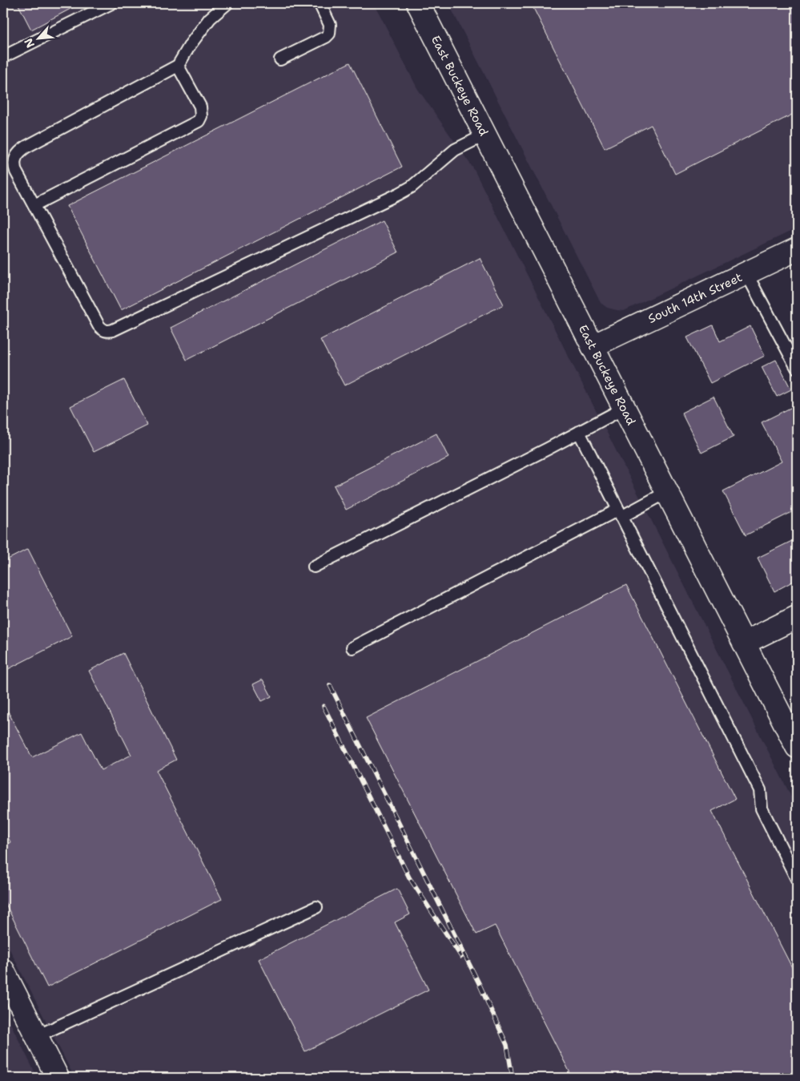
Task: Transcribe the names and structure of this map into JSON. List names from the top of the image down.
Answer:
{
  "streets": {
    "main road": ["East Buckeye Road", "South 14th Street"]
  },
  "crossings": [
    ["East Buckeye Road", "South 14th Street"]
  ],
  "north": "bottom left"
}
